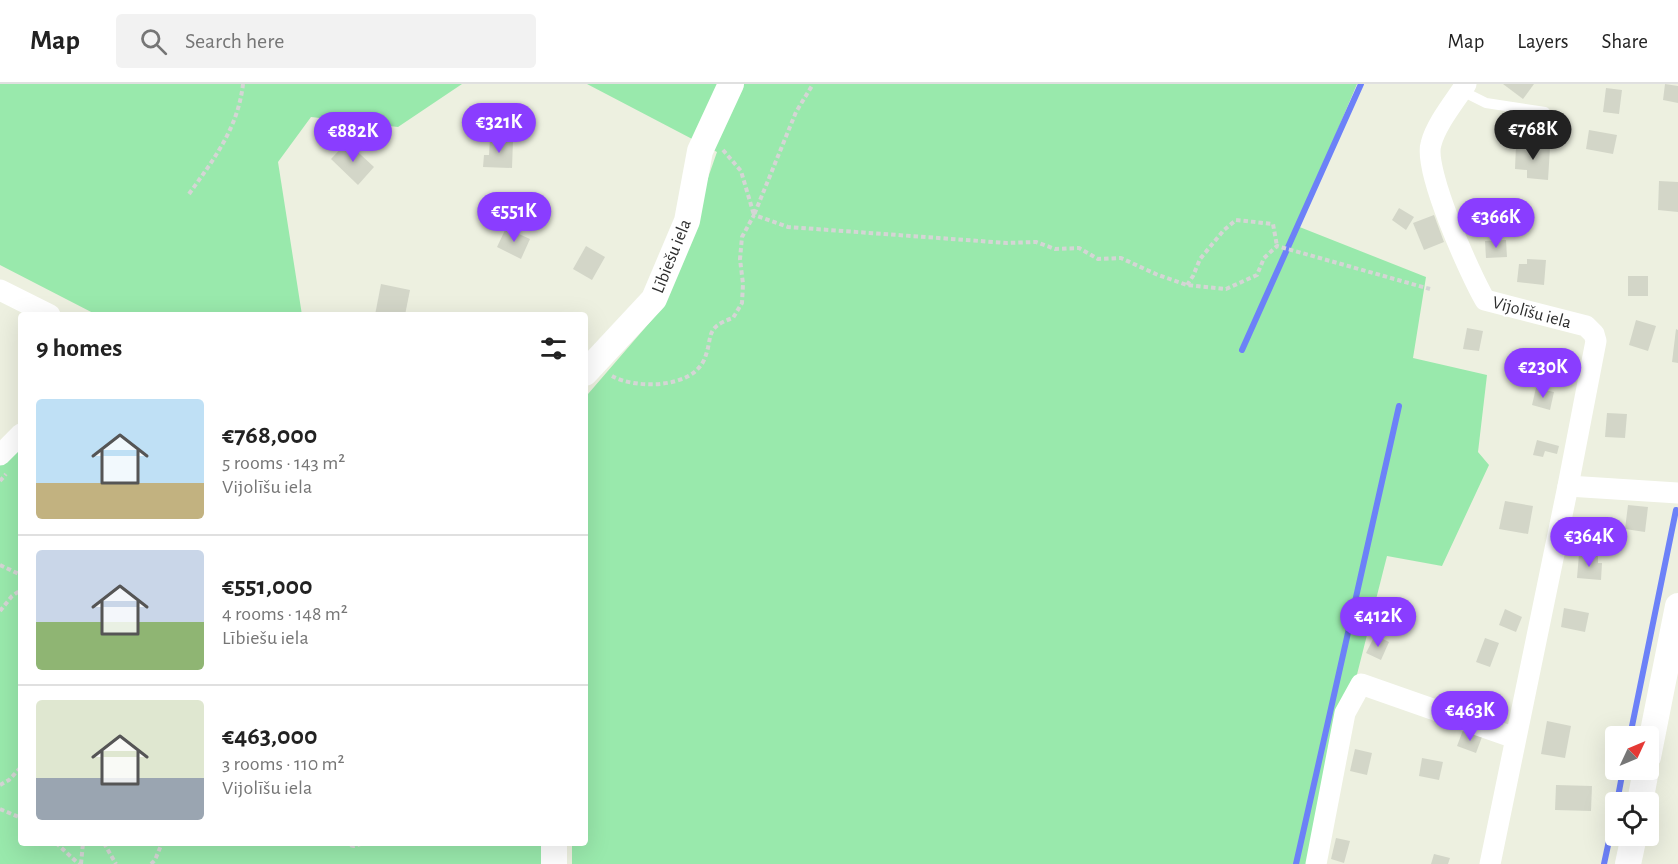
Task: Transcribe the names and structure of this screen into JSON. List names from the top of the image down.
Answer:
{
  "streets": {
    "street": ["Lībiešu iela", "Vijolīšu iela"]
  },
  "north": "top right",
  "page": {
    "header": "Map",
    "search": "Search here",
    "nav": ["Map", "Layers", "Share"],
    "price": [
      "€321K",
      "€768K",
      "€882K",
      "€551K",
      "€366K",
      "€230K",
      "€364K",
      "€412K",
      "€463K"
    ],
    "heading": "9 homes",
    "list": [
      {
        "name": "€768,000",
        "note": "5 rooms · 143 m² · Vijolīšu iela"
      },
      {
        "name": "€551,000",
        "note": "4 rooms · 148 m² · Lībiešu iela"
      },
      {
        "name": "€463,000",
        "note": "3 rooms · 110 m² · Vijolīšu iela"
      }
    ]
  }
}
